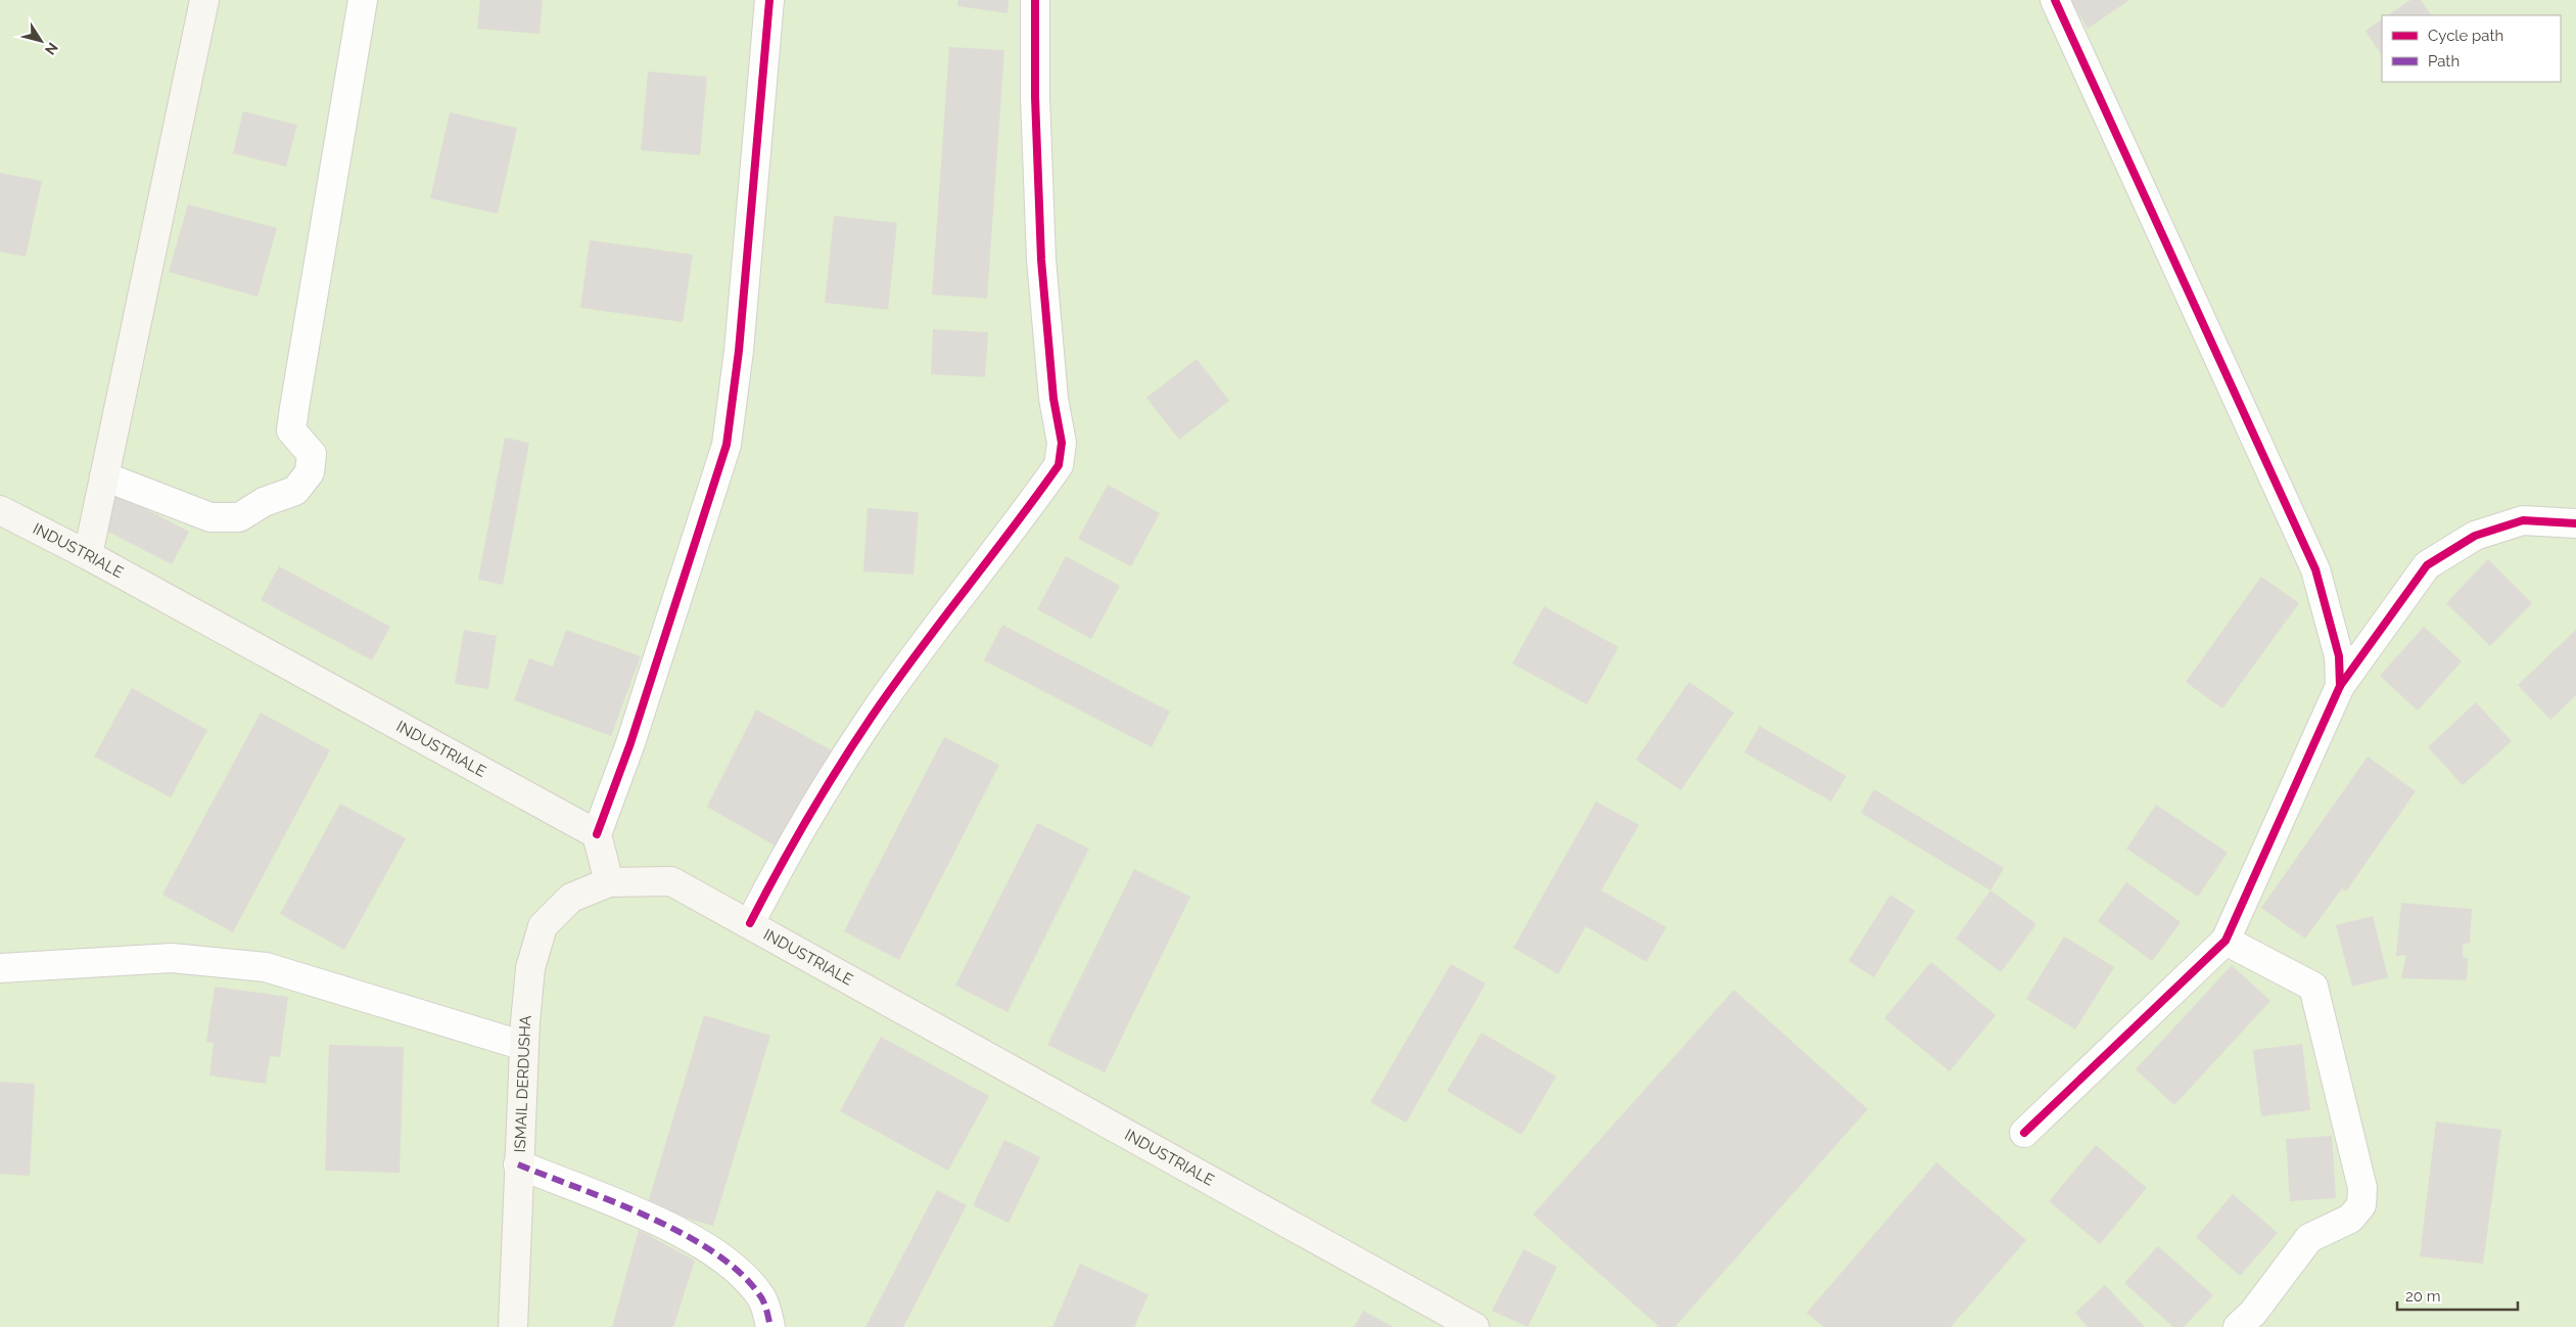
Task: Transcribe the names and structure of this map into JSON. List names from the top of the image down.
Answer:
{
  "streets": {
    "main road": ["INDUSTRIALE", "ISMAIL DERDUSHA"]
  },
  "crossings": [
    ["INDUSTRIALE", "ISMAIL DERDUSHA"]
  ],
  "legend": ["Cycle path", "Path"],
  "scale_bar": "20 m",
  "north": "bottom right"
}
